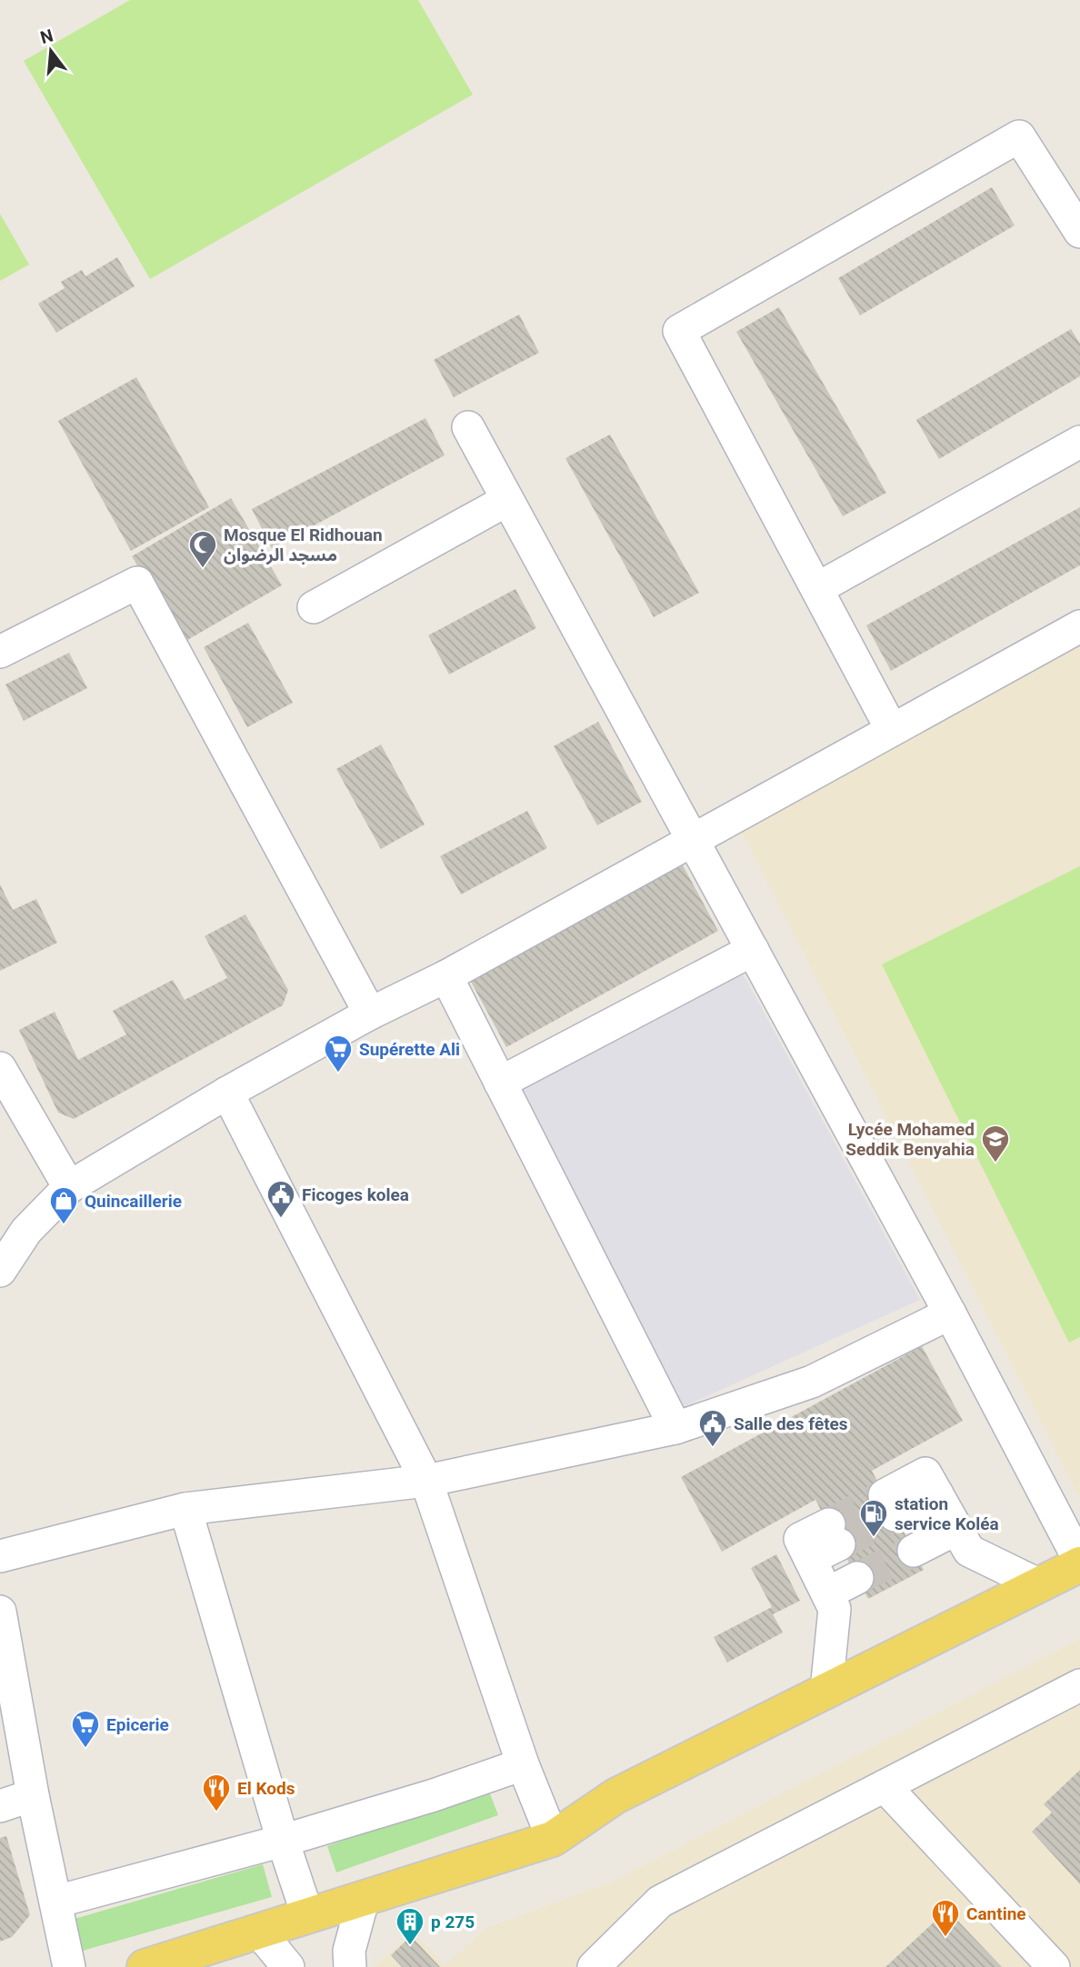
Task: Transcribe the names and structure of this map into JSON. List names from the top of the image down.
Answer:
{
  "places": {
    "mosque": ["Mosque El Ridhouan مسجد الرضوان"],
    "supermarket": ["Supérette Ali", "Epicerie"],
    "school or university": ["Lycée Mohamed Seddik Benyahia"],
    "public building": ["Ficoges kolea", "Salle des fêtes"],
    "shop": ["Quincaillerie"],
    "fuel station": ["station service Koléa"],
    "restaurant": ["El Kods", "Cantine"],
    "building": ["p 275"]
  },
  "north": "top"
}
